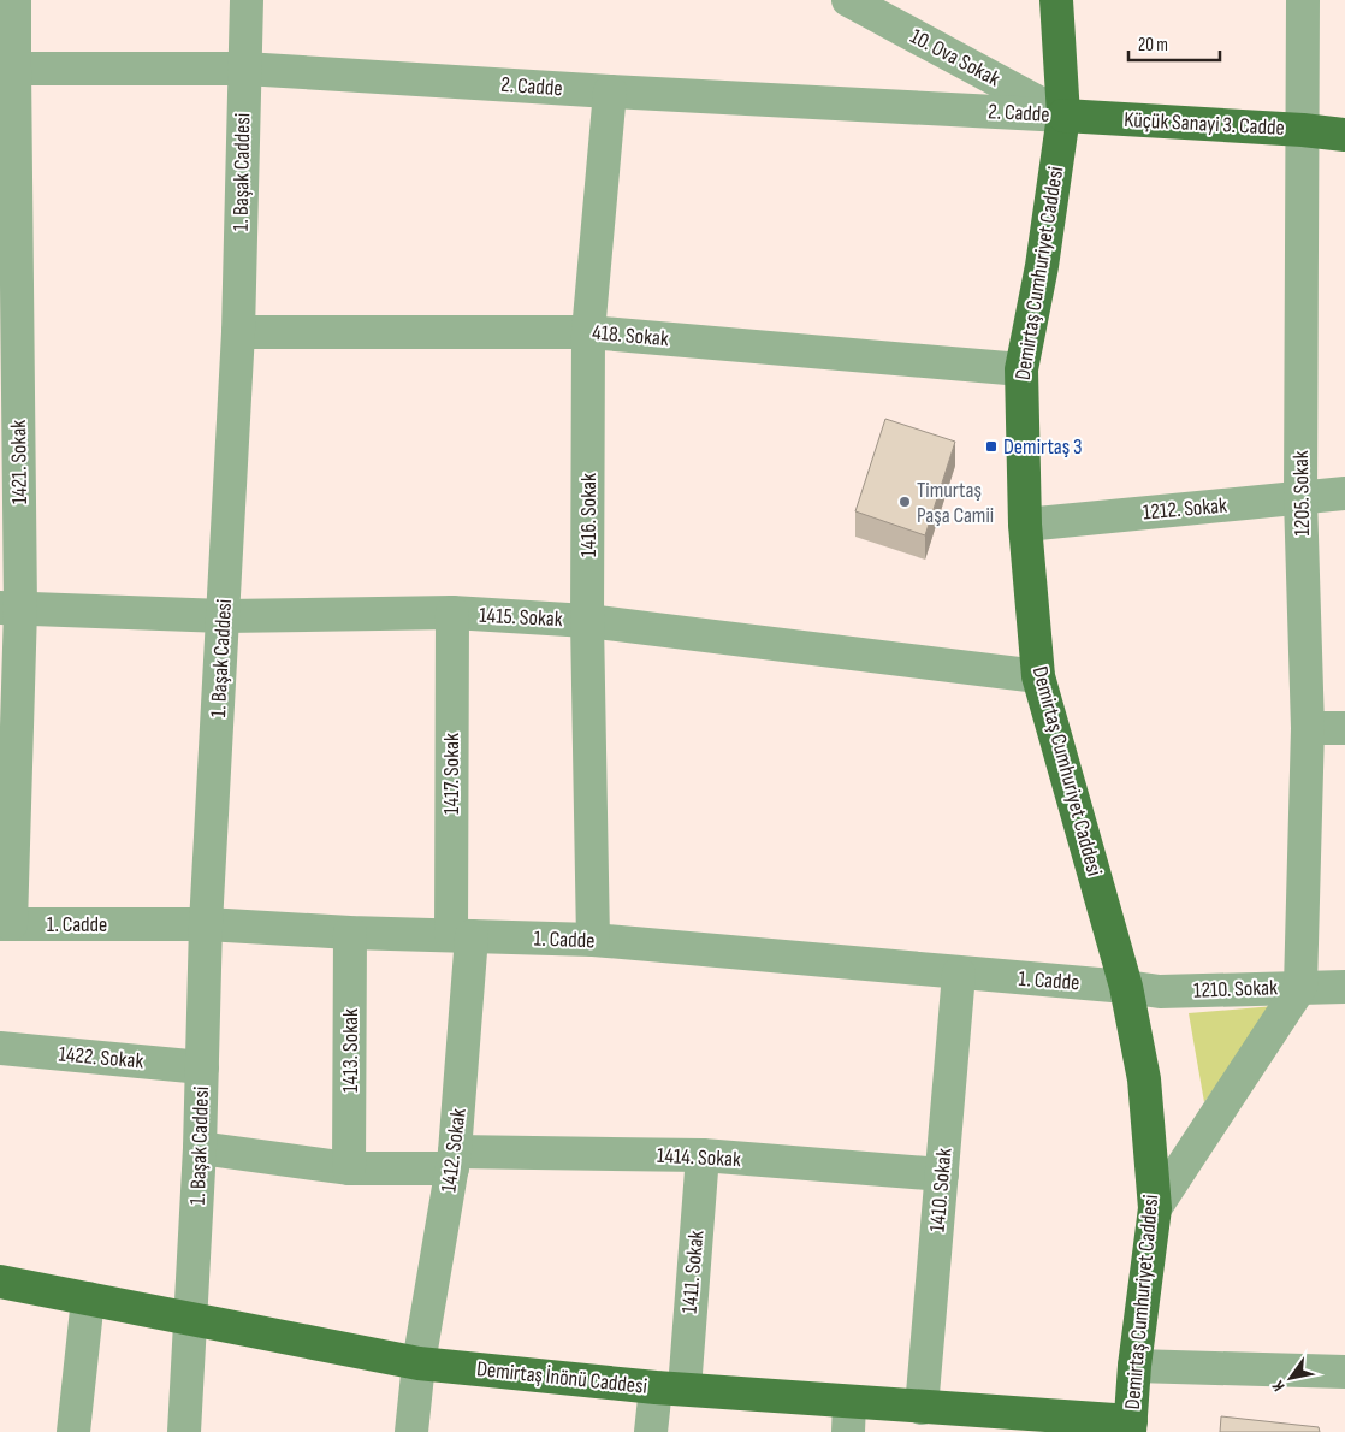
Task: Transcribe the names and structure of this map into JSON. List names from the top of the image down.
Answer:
{
  "streets": {
    "main road": ["Küçük Sanayi 3. Cadde", "Demirtaş Cumhuriyet Caddesi", "Demirtaş İnönü Caddesi"],
    "street": [
      "10. Ova Sokak",
      "2. Cadde",
      "1. Başak Caddesi",
      "418. Sokak",
      "1421. Sokak",
      "1205. Sokak",
      "1212. Sokak",
      "1416. Sokak",
      "1415. Sokak",
      "1417. Sokak",
      "1. Cadde",
      "1210. Sokak",
      "1413. Sokak",
      "1422. Sokak",
      "1412. Sokak",
      "1414. Sokak",
      "1410. Sokak",
      "1411. Sokak"
    ]
  },
  "crossings": [
    ["10. Ova Sokak", "2. Cadde"],
    ["10. Ova Sokak", "Küçük Sanayi 3. Cadde"],
    ["10. Ova Sokak", "Demirtaş Cumhuriyet Caddesi"],
    ["2. Cadde", "Küçük Sanayi 3. Cadde"],
    ["2. Cadde", "1. Başak Caddesi"],
    ["2. Cadde", "Demirtaş Cumhuriyet Caddesi"],
    ["2. Cadde", "1421. Sokak"],
    ["2. Cadde", "1416. Sokak"],
    ["Küçük Sanayi 3. Cadde", "Demirtaş Cumhuriyet Caddesi"],
    ["Küçük Sanayi 3. Cadde", "1205. Sokak"],
    ["1. Başak Caddesi", "418. Sokak"],
    ["1. Başak Caddesi", "1415. Sokak"],
    ["1. Başak Caddesi", "1. Cadde"],
    ["1. Başak Caddesi", "1422. Sokak"],
    ["1. Başak Caddesi", "1414. Sokak"],
    ["1. Başak Caddesi", "Demirtaş İnönü Caddesi"],
    ["Demirtaş Cumhuriyet Caddesi", "418. Sokak"],
    ["Demirtaş Cumhuriyet Caddesi", "1212. Sokak"],
    ["Demirtaş Cumhuriyet Caddesi", "1415. Sokak"],
    ["Demirtaş Cumhuriyet Caddesi", "1. Cadde"],
    ["Demirtaş Cumhuriyet Caddesi", "1210. Sokak"],
    ["Demirtaş Cumhuriyet Caddesi", "Demirtaş İnönü Caddesi"],
    ["418. Sokak", "1416. Sokak"],
    ["1421. Sokak", "1415. Sokak"],
    ["1421. Sokak", "1. Cadde"],
    ["1205. Sokak", "1212. Sokak"],
    ["1205. Sokak", "1210. Sokak"],
    ["1416. Sokak", "1415. Sokak"],
    ["1416. Sokak", "1. Cadde"],
    ["1415. Sokak", "1417. Sokak"],
    ["1417. Sokak", "1. Cadde"],
    ["1417. Sokak", "1412. Sokak"],
    ["1. Cadde", "1210. Sokak"],
    ["1. Cadde", "1413. Sokak"],
    ["1. Cadde", "1412. Sokak"],
    ["1. Cadde", "1410. Sokak"],
    ["1413. Sokak", "1414. Sokak"],
    ["1412. Sokak", "1414. Sokak"],
    ["1412. Sokak", "Demirtaş İnönü Caddesi"],
    ["1414. Sokak", "1410. Sokak"],
    ["1414. Sokak", "1411. Sokak"],
    ["1410. Sokak", "Demirtaş İnönü Caddesi"],
    ["1411. Sokak", "Demirtaş İnönü Caddesi"]
  ],
  "places": {
    "transit": ["Demirtaş 3"],
    "other": ["Timurtaş Paşa Camii"]
  },
  "scale_bar": "20 m",
  "north": "bottom left"
}
